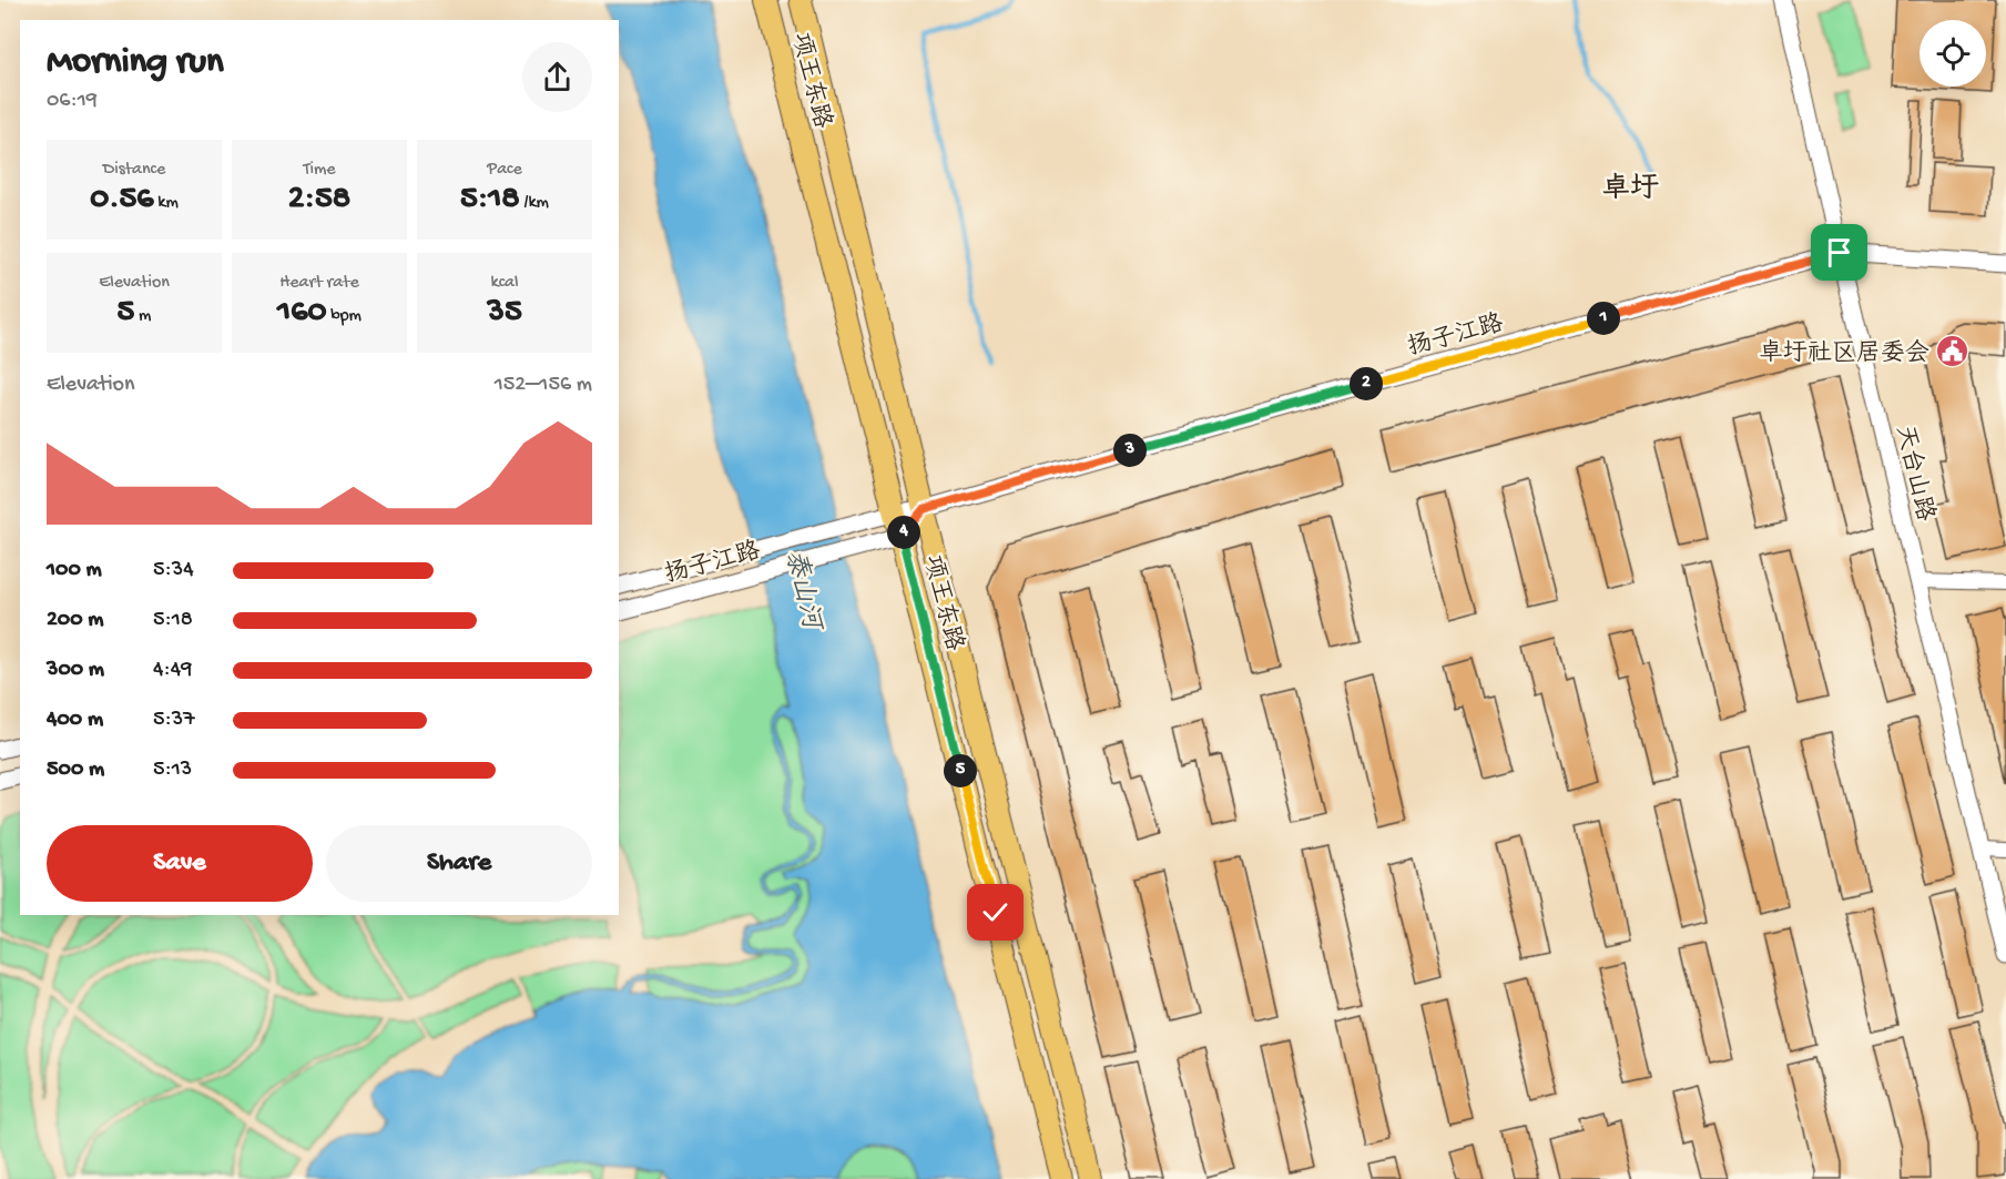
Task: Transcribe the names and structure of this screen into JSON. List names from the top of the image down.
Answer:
{
  "streets": {
    "main road": ["项王东路"],
    "street": ["扬子江路", "天台山路"]
  },
  "crossings": [
    ["项王东路", "扬子江路"],
    ["扬子江路", "天台山路"]
  ],
  "districts": ["卓圩"],
  "water": ["泰山河"],
  "places": {
    "public building": ["卓圩社区居委会"]
  },
  "page": {
    "heading": ["Morning run", "06:19"],
    "stats": [
      ["Distance", "0.56 km"],
      ["Time", "2:58"],
      ["Pace", "5:18 /km"],
      ["Elevation", "5 m"],
      ["Heart rate", "160 bpm"],
      ["kcal", "35"]
    ],
    "pins": [
      "1",
      "2",
      "3",
      "4",
      "5"
    ],
    "chart": ["Elevation", "152–156 m"],
    "list": [
      {
        "name": "100 m",
        "note": "5:34"
      },
      {
        "name": "200 m",
        "note": "5:18"
      },
      {
        "name": "300 m",
        "note": "4:49"
      },
      {
        "name": "400 m",
        "note": "5:37"
      },
      {
        "name": "500 m",
        "note": "5:13"
      }
    ],
    "buttons": ["Save", "Share"]
  }
}
